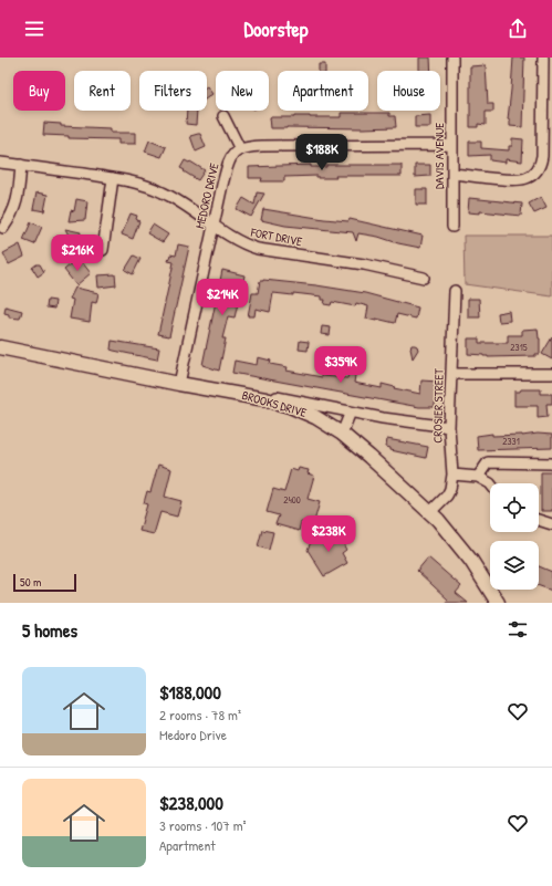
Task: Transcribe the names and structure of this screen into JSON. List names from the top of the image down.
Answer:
{
  "streets": {
    "street": [
      "DAVIS AVENUE",
      "MEDORO DRIVE",
      "FORT DRIVE",
      "BROOKS DRIVE",
      "CROSIER STREET"
    ]
  },
  "crossings": [
    ["MEDORO DRIVE", "FORT DRIVE"],
    ["MEDORO DRIVE", "BROOKS DRIVE"],
    ["BROOKS DRIVE", "CROSIER STREET"]
  ],
  "house_numbers": ["2315", "2331", "2400"],
  "scale_bar": "50 m",
  "page": {
    "header": "Doorstep",
    "chip": [
      "Buy",
      "Rent",
      "Filters",
      "New",
      "Apartment",
      "House"
    ],
    "price": [
      "$188K",
      "$216K",
      "$214K",
      "$359K",
      "$238K"
    ],
    "scale": "50 m",
    "heading": "5 homes",
    "list": [
      {
        "name": "$188,000",
        "note": "2 rooms · 78 m² · Medoro Drive"
      },
      {
        "name": "$238,000",
        "note": "3 rooms · 107 m² · Apartment"
      }
    ]
  }
}
